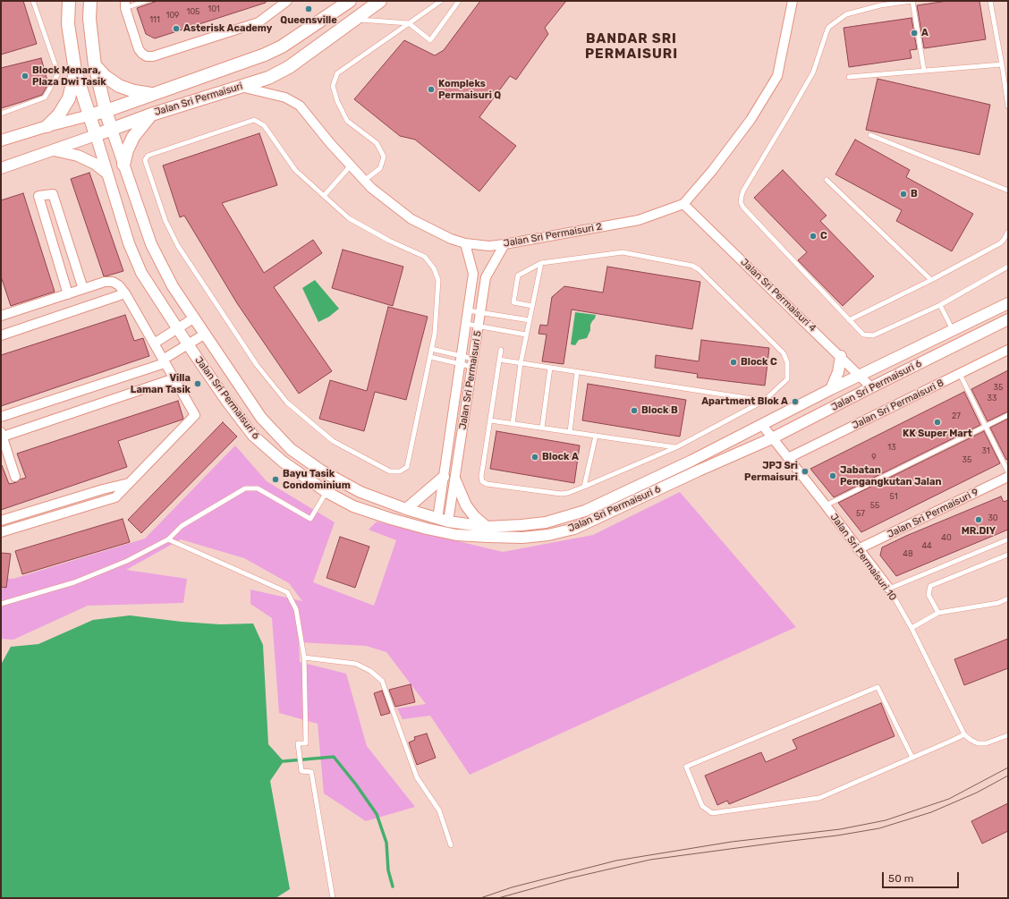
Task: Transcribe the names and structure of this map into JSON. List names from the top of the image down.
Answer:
{
  "streets": {
    "main road": ["Jalan Sri Permaisuri"],
    "street": [
      "Jalan Sri Permaisuri 2",
      "Jalan Sri Permaisuri 4",
      "Jalan Sri Permaisuri 5",
      "Jalan Sri Permaisuri 6",
      "Jalan Sri Permaisuri 8",
      "Jalan Sri Permaisuri 9",
      "Jalan Sri Permaisuri 10"
    ]
  },
  "crossings": [
    ["Jalan Sri Permaisuri", "Jalan Sri Permaisuri 2"],
    ["Jalan Sri Permaisuri", "Jalan Sri Permaisuri 6"],
    ["Jalan Sri Permaisuri 2", "Jalan Sri Permaisuri 4"],
    ["Jalan Sri Permaisuri 2", "Jalan Sri Permaisuri 5"],
    ["Jalan Sri Permaisuri 4", "Jalan Sri Permaisuri 6"],
    ["Jalan Sri Permaisuri 5", "Jalan Sri Permaisuri 6"],
    ["Jalan Sri Permaisuri 6", "Jalan Sri Permaisuri 10"],
    ["Jalan Sri Permaisuri 8", "Jalan Sri Permaisuri 10"],
    ["Jalan Sri Permaisuri 9", "Jalan Sri Permaisuri 10"]
  ],
  "districts": ["BANDAR SRI PERMAISURI"],
  "places": [
    "Queensville",
    "Asterisk Academy",
    "A",
    "Block Menara, Plaza Dwi Tasik",
    "Kompleks Permaisuri Q",
    "B",
    "C",
    "Block C",
    "Villa Laman Tasik",
    "Apartment Blok A",
    "Block B",
    "KK Super Mart",
    "Block A",
    "JPJ Sri Permaisuri",
    "Jabatan Pengangkutan Jalan",
    "Bayu Tasik Condominium",
    "MR.DIY"
  ],
  "house_numbers": [
    "101",
    "105",
    "109",
    "111",
    "35",
    "33",
    "27",
    "13",
    "31",
    "9",
    "35",
    "51",
    "55",
    "57",
    "30",
    "40",
    "44",
    "48"
  ],
  "scale_bar": "50 m"
}
